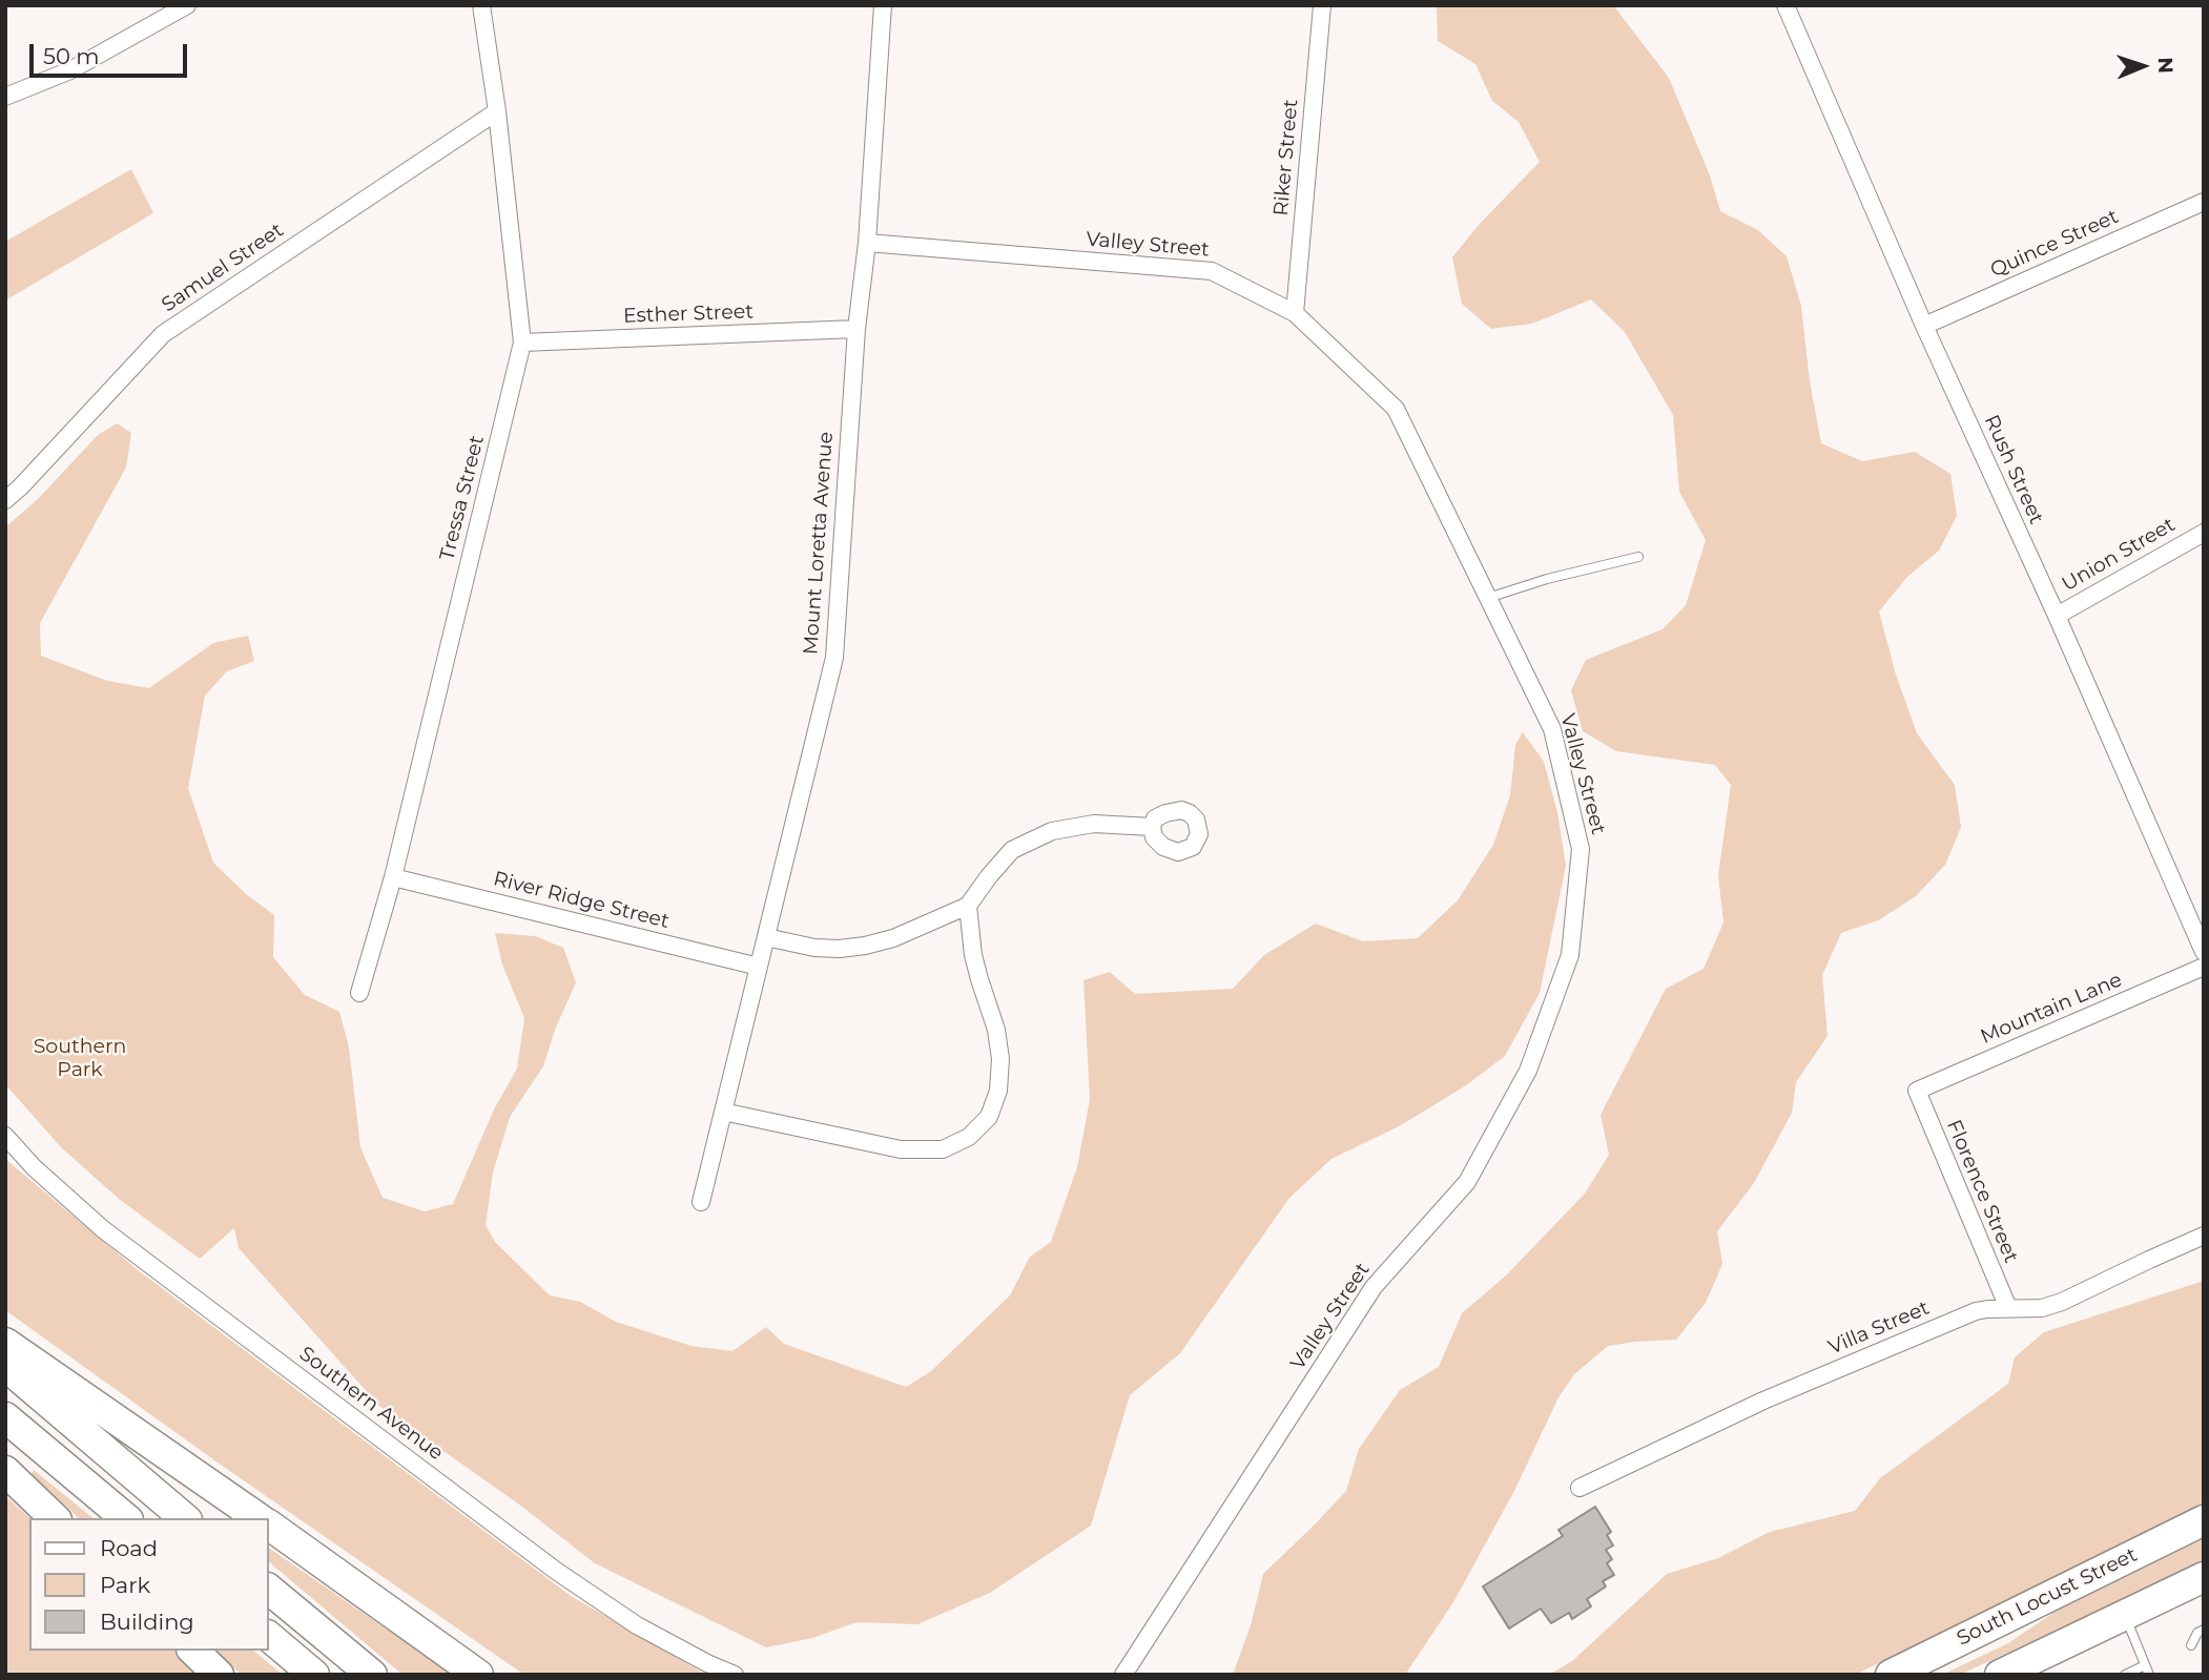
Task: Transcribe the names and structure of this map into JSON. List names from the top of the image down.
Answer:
{
  "streets": {
    "highway": ["South Locust Street"],
    "street": [
      "Riker Street",
      "Quince Street",
      "Valley Street",
      "Samuel Street",
      "Esther Street",
      "Rush Street",
      "Tressa Street",
      "Mount Loretta Avenue",
      "Union Street",
      "River Ridge Street",
      "Mountain Lane",
      "Florence Street",
      "Villa Street",
      "Southern Avenue"
    ]
  },
  "crossings": [
    ["Riker Street", "Valley Street"],
    ["Quince Street", "Rush Street"],
    ["Valley Street", "Mount Loretta Avenue"],
    ["Samuel Street", "Tressa Street"],
    ["Esther Street", "Tressa Street"],
    ["Esther Street", "Mount Loretta Avenue"],
    ["Rush Street", "Union Street"],
    ["Tressa Street", "River Ridge Street"],
    ["Mount Loretta Avenue", "River Ridge Street"],
    ["Mountain Lane", "Florence Street"],
    ["Florence Street", "Villa Street"]
  ],
  "parks": ["Southern Park"],
  "legend": ["Road", "Park", "Building"],
  "scale_bar": "50 m",
  "north": "right"
}
